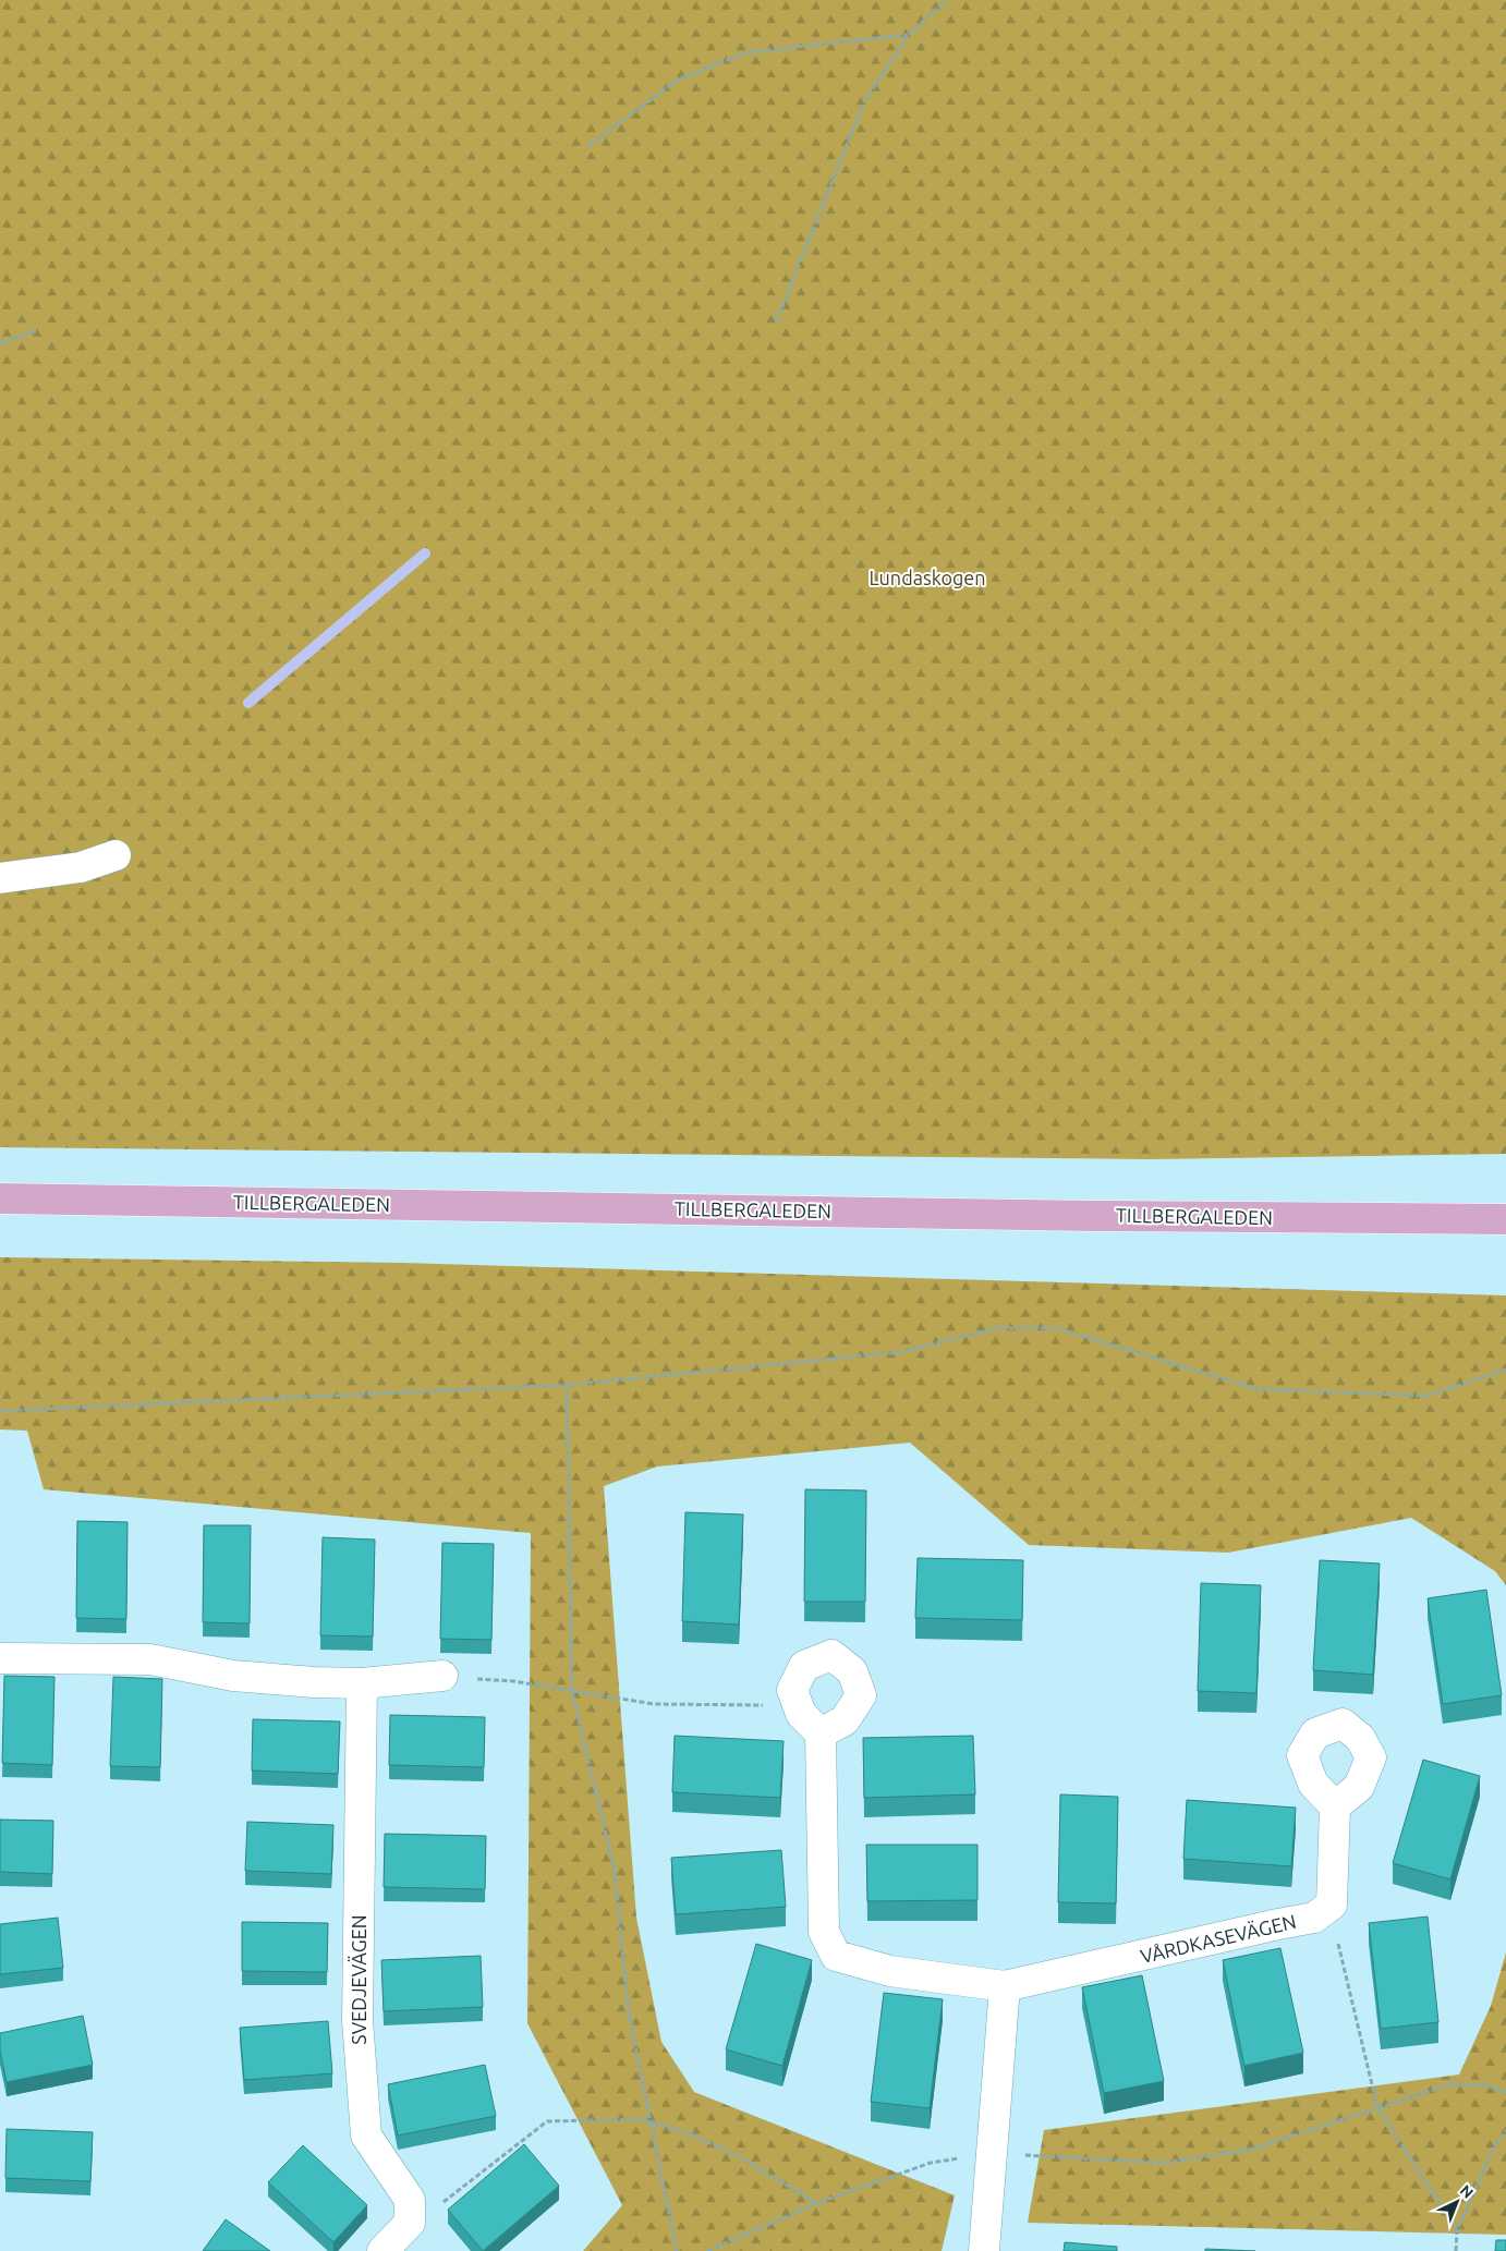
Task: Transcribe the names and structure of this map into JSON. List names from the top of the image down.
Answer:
{
  "streets": {
    "main road": ["TILLBERGALEDEN"],
    "street": ["VÅRDKASEVÄGEN", "SVEDJEVÄGEN"]
  },
  "parks": ["Lundaskogen"],
  "north": "top right"
}
